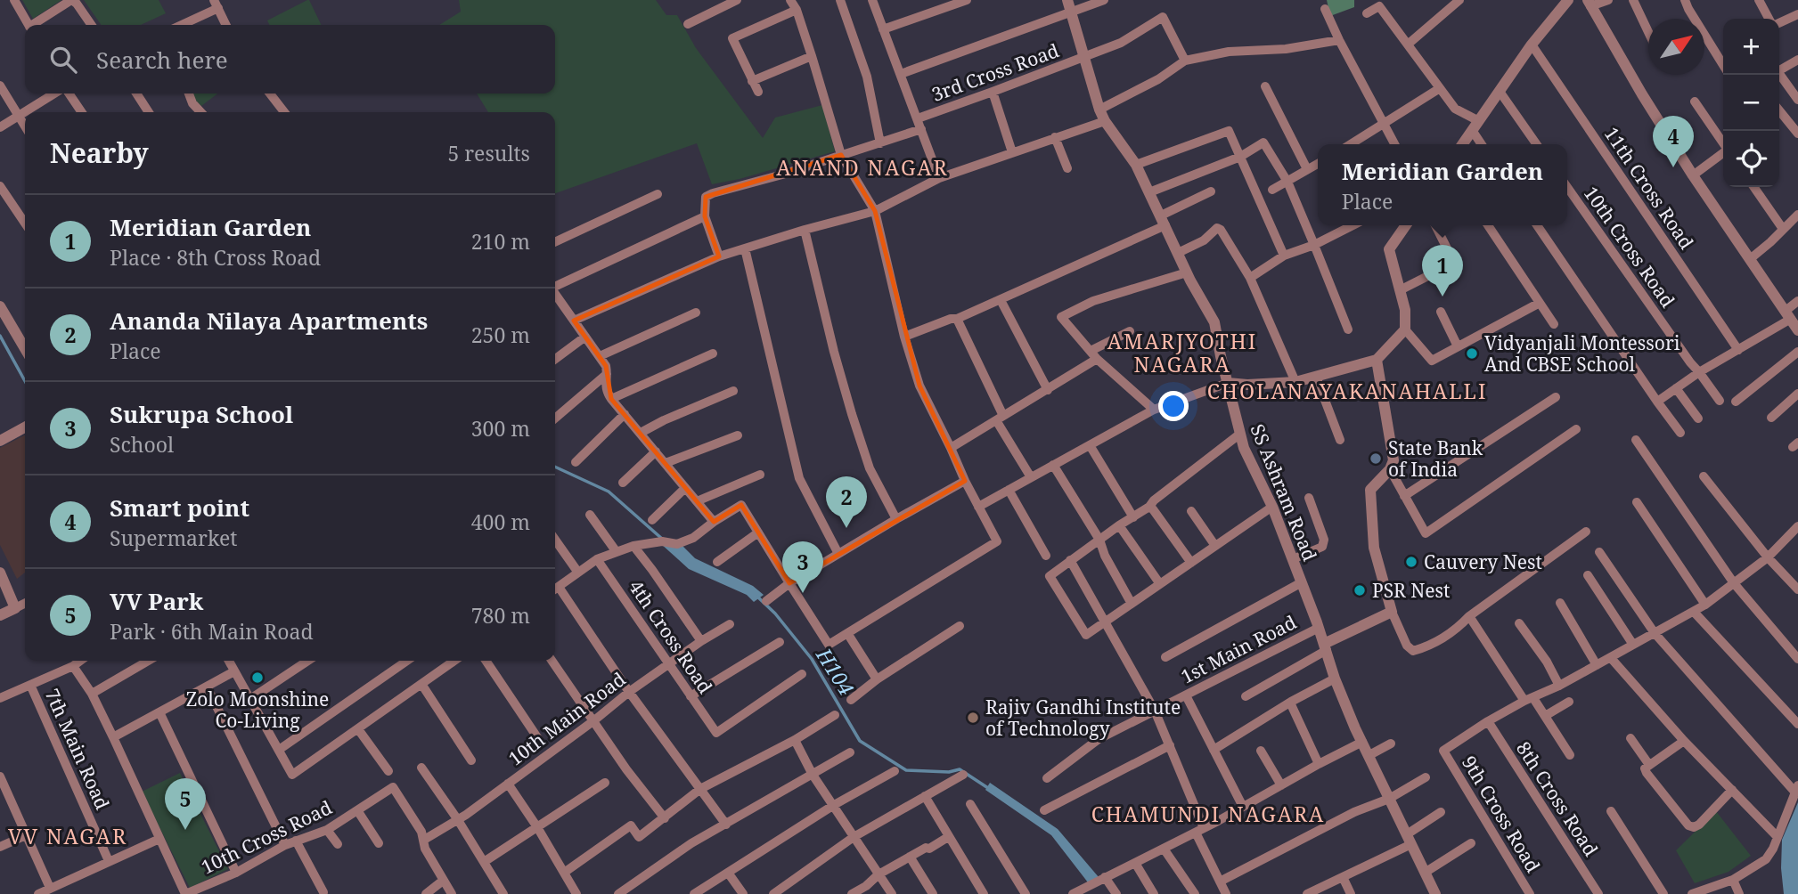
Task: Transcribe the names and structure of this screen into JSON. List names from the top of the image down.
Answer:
{
  "streets": {
    "street": [
      "3rd Cross Road",
      "11th Cross Road",
      "10th Cross Road",
      "SS Ashram Road",
      "4th Cross Road",
      "1st Main Road",
      "10th Main Road",
      "7th Main Road",
      "8th Cross Road",
      "9th Cross Road"
    ]
  },
  "crossings": [
    ["3rd Cross Road", "SS Ashram Road"],
    ["10th Cross Road", "10th Main Road"],
    ["SS Ashram Road", "1st Main Road"],
    ["4th Cross Road", "10th Main Road"],
    ["8th Cross Road", "9th Cross Road"]
  ],
  "districts": [
    "ANAND NAGAR",
    "AMARJYOTHI NAGARA",
    "CHOLANAYAKANAHALLI",
    "CHAMUNDI NAGARA",
    "VV NAGAR"
  ],
  "water": ["H104"],
  "places": [
    "Vidyanjali Montessori And CBSE School",
    "State Bank of India",
    "Cauvery Nest",
    "PSR Nest",
    "Zolo Moonshine Co-Living",
    "Rajiv Gandhi Institute of Technology"
  ],
  "north": "top right",
  "page": {
    "map_buttons": ["+", "−"],
    "search": "Search here",
    "heading": ["Nearby", "5 results"],
    "pins": [
      "4",
      "1",
      "2",
      "3",
      "5"
    ],
    "popup": ["Meridian Garden", "Place"],
    "list": [
      {
        "mark": "1",
        "name": "Meridian Garden",
        "note": "Place · 8th Cross Road",
        "value": "210 m"
      },
      {
        "mark": "2",
        "name": "Ananda Nilaya Apartments",
        "note": "Place",
        "value": "250 m"
      },
      {
        "mark": "3",
        "name": "Sukrupa School",
        "note": "School",
        "value": "300 m"
      },
      {
        "mark": "4",
        "name": "Smart point",
        "note": "Supermarket",
        "value": "400 m"
      },
      {
        "mark": "5",
        "name": "VV Park",
        "note": "Park · 6th Main Road",
        "value": "780 m"
      }
    ]
  }
}
